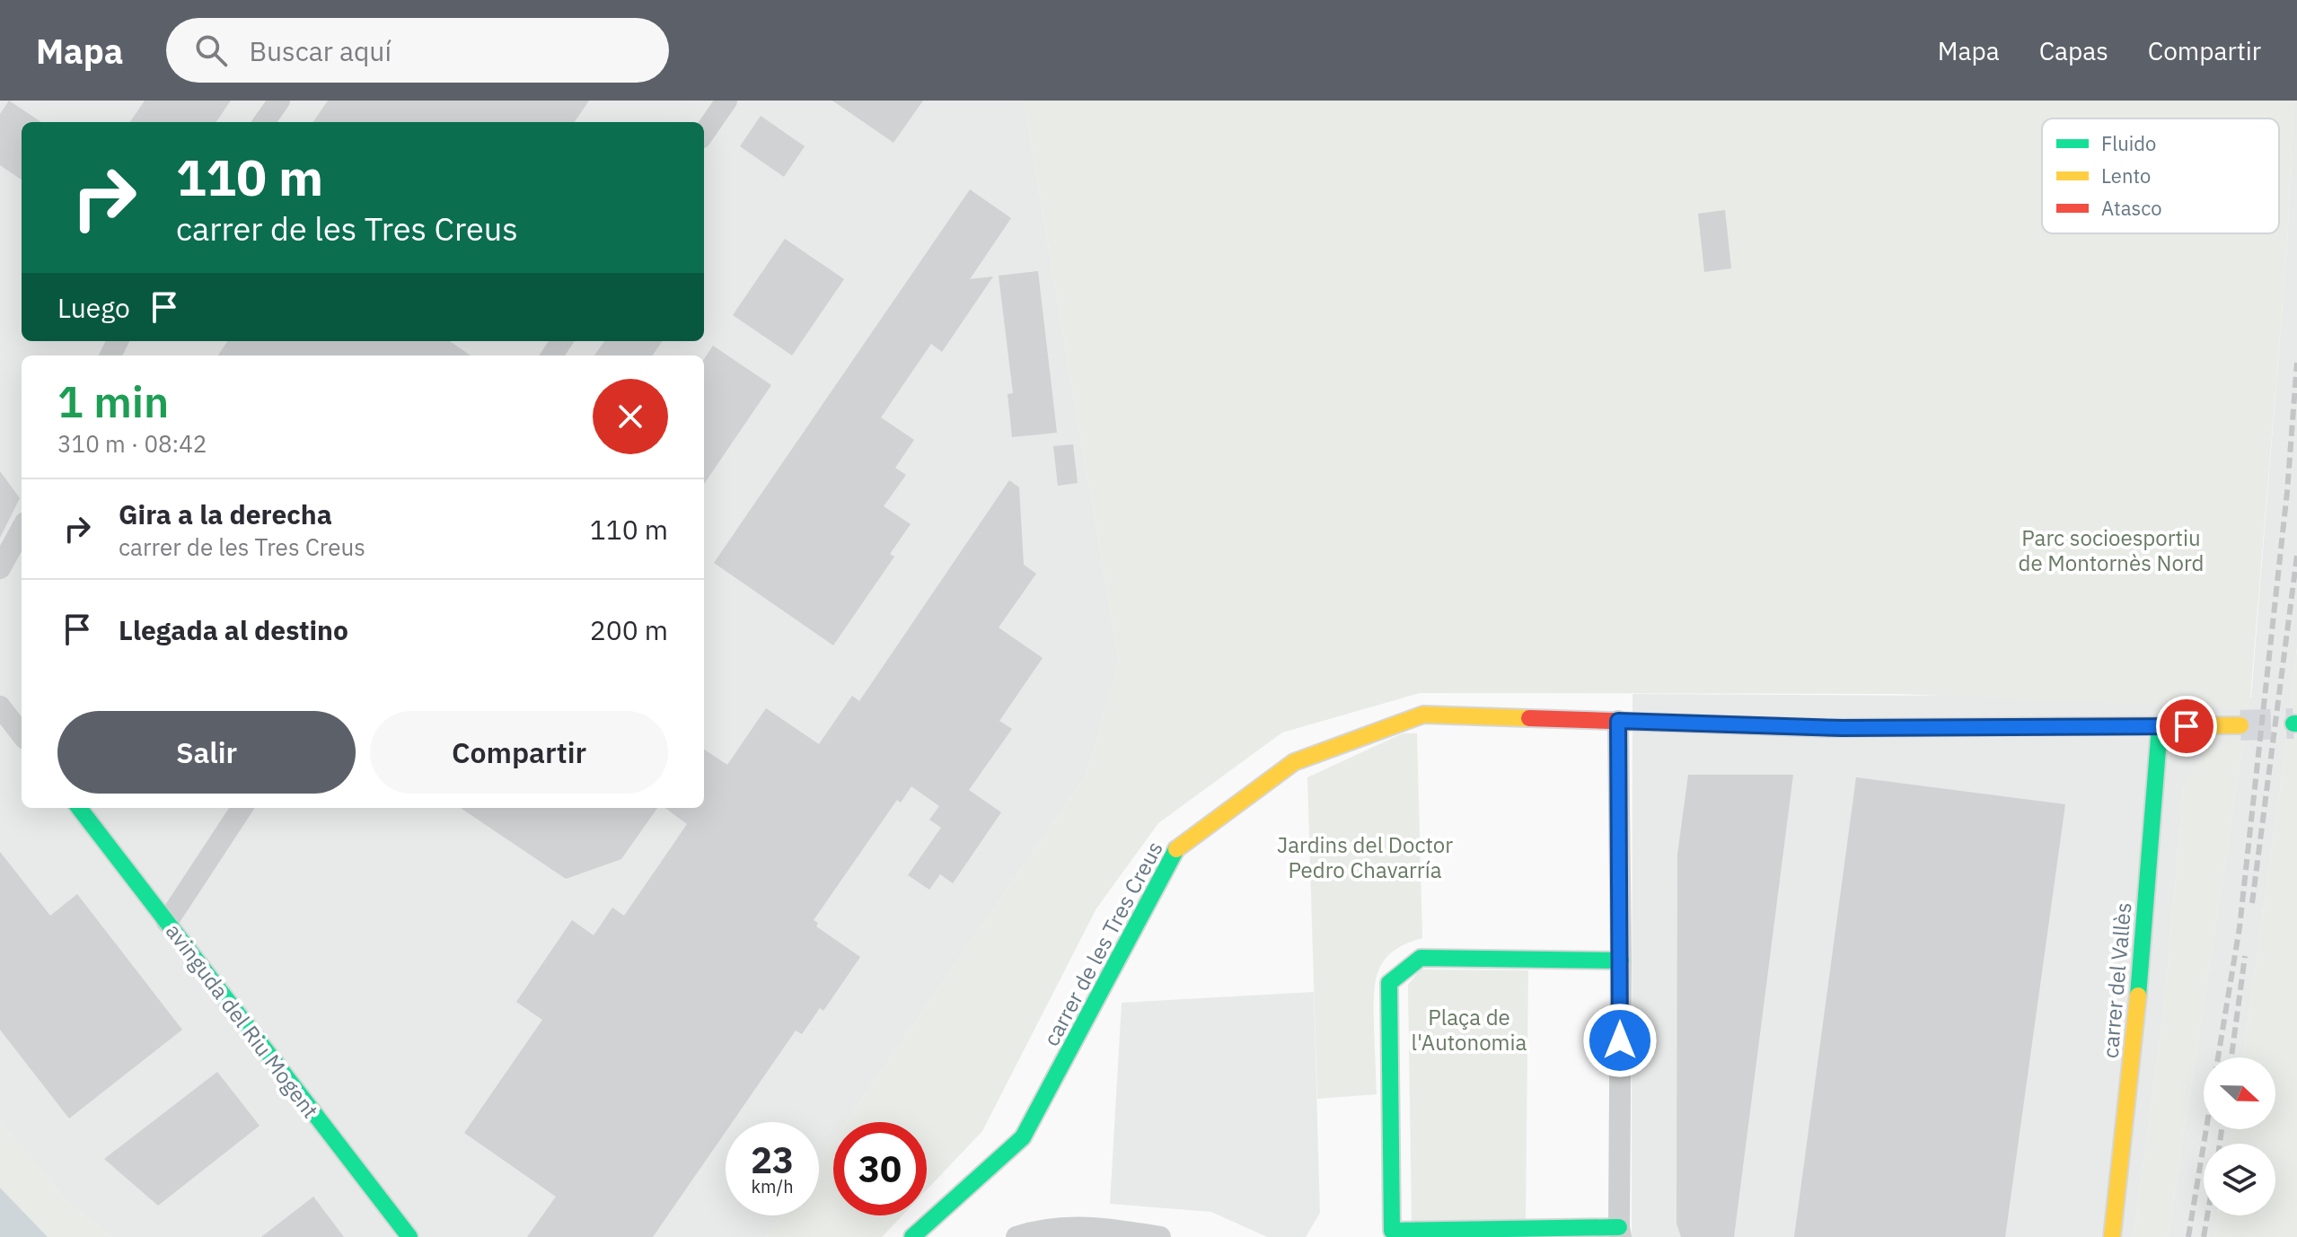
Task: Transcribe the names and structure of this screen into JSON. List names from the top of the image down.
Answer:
{
  "streets": {
    "street": ["carrer de les Tres Creus", "carrer del Vallès", "avinguda del Riu Mogent"]
  },
  "crossings": [
    ["carrer de les Tres Creus", "carrer del Vallès"]
  ],
  "parks": ["Parc socioesportiu de Montornès Nord", "Jardins del Doctor Pedro Chavarría", "Plaça de l'Autonomia"],
  "legend": ["Fluido", "Lento", "Atasco"],
  "north": "right",
  "page": {
    "header": "Mapa",
    "search": "Buscar aquí",
    "nav": ["Mapa", "Capas", "Compartir"],
    "turn": ["110 m", "carrer de les Tres Creus"],
    "then": "Luego",
    "heading": ["1 min", "310 m · 08:42"],
    "list": [
      {
        "name": "Gira a la derecha",
        "note": "carrer de les Tres Creus",
        "value": "110 m"
      },
      {
        "name": "Llegada al destino",
        "value": "200 m"
      }
    ],
    "buttons": ["Salir", "Compartir"],
    "speed": "23 km/h",
    "limit": "30"
  }
}
